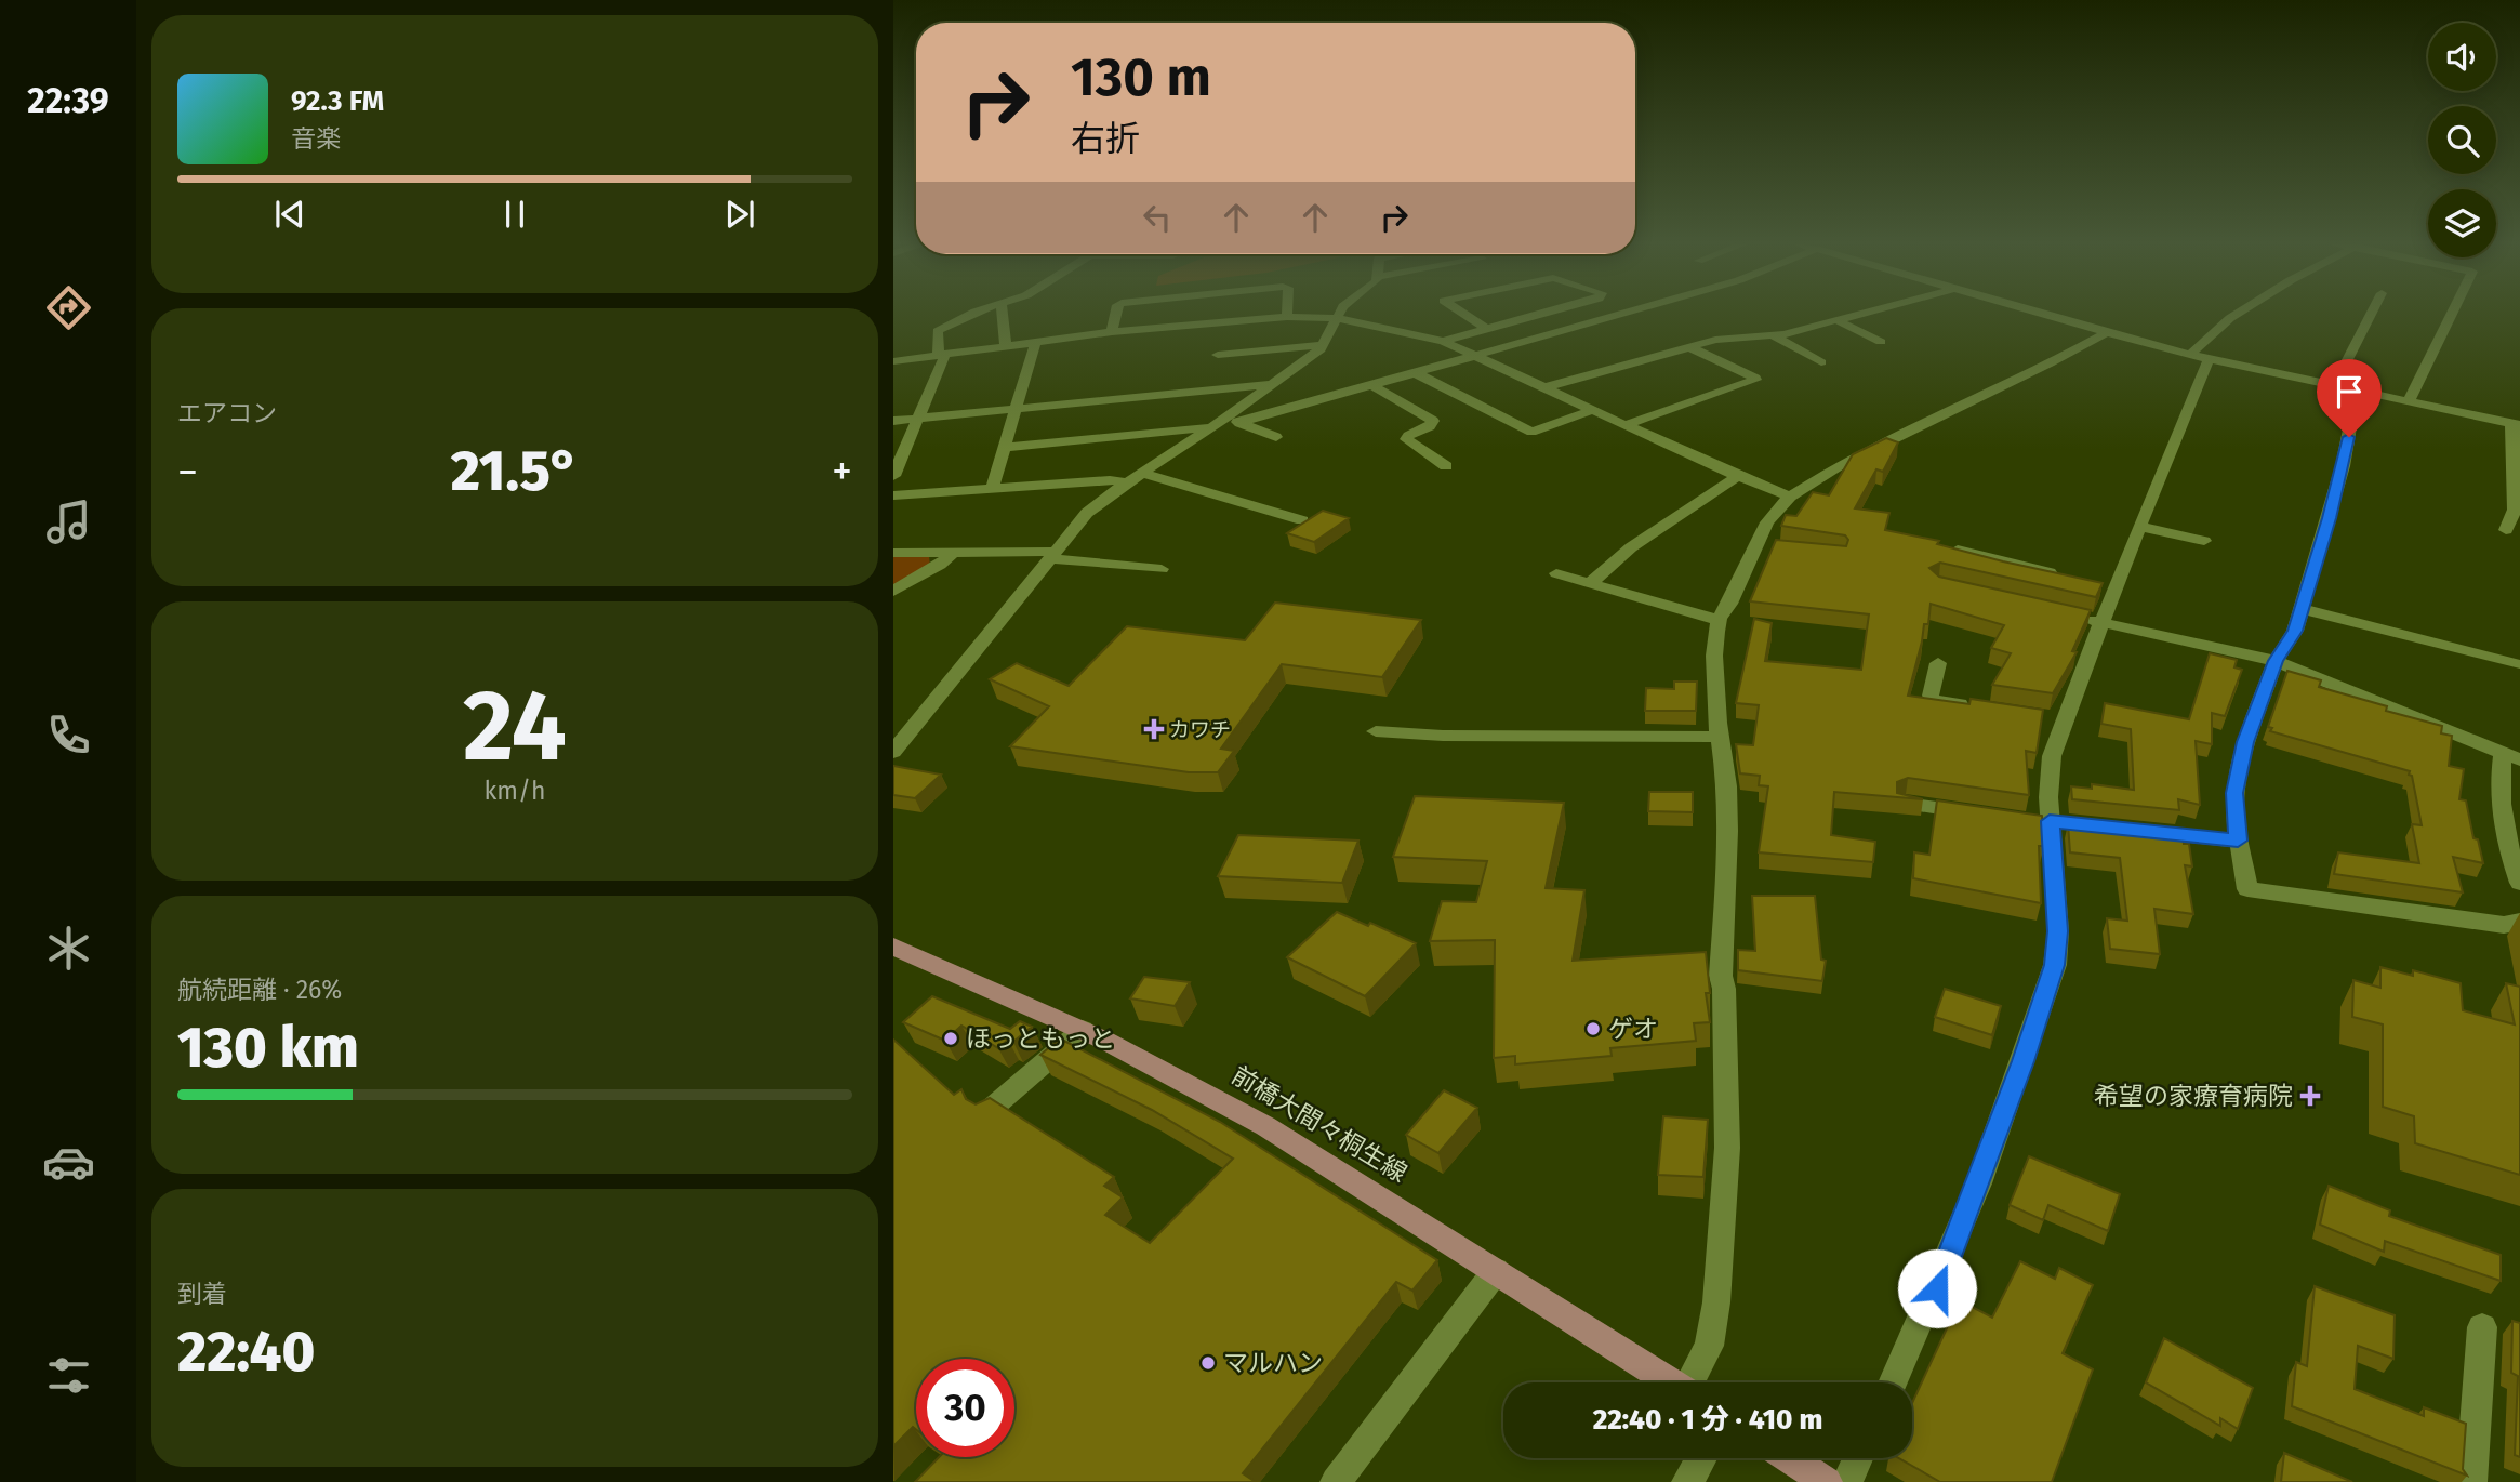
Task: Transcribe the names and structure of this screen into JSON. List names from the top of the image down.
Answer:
{
  "streets": {
    "main road": ["前橋大間々桐生線"]
  },
  "places": {
    "health": ["カワチ", "希望の家療育病院"],
    "other": ["ゲオ", "ほっともっと", "マルハン"]
  },
  "page": {
    "tabs": "22:39",
    "turn": ["130 m", "右折"],
    "song": ["92.3 FM", "音楽"],
    "tile": [
      "エアコン",
      ["24", "km/h"],
      ["航続距離 · 26%", "130 km"],
      ["到着", "22:40"]
    ],
    "heat": ["−", "21.5°", "+"],
    "limit": "30",
    "trip": "22:40 · 1 分 · 410 m"
  }
}
